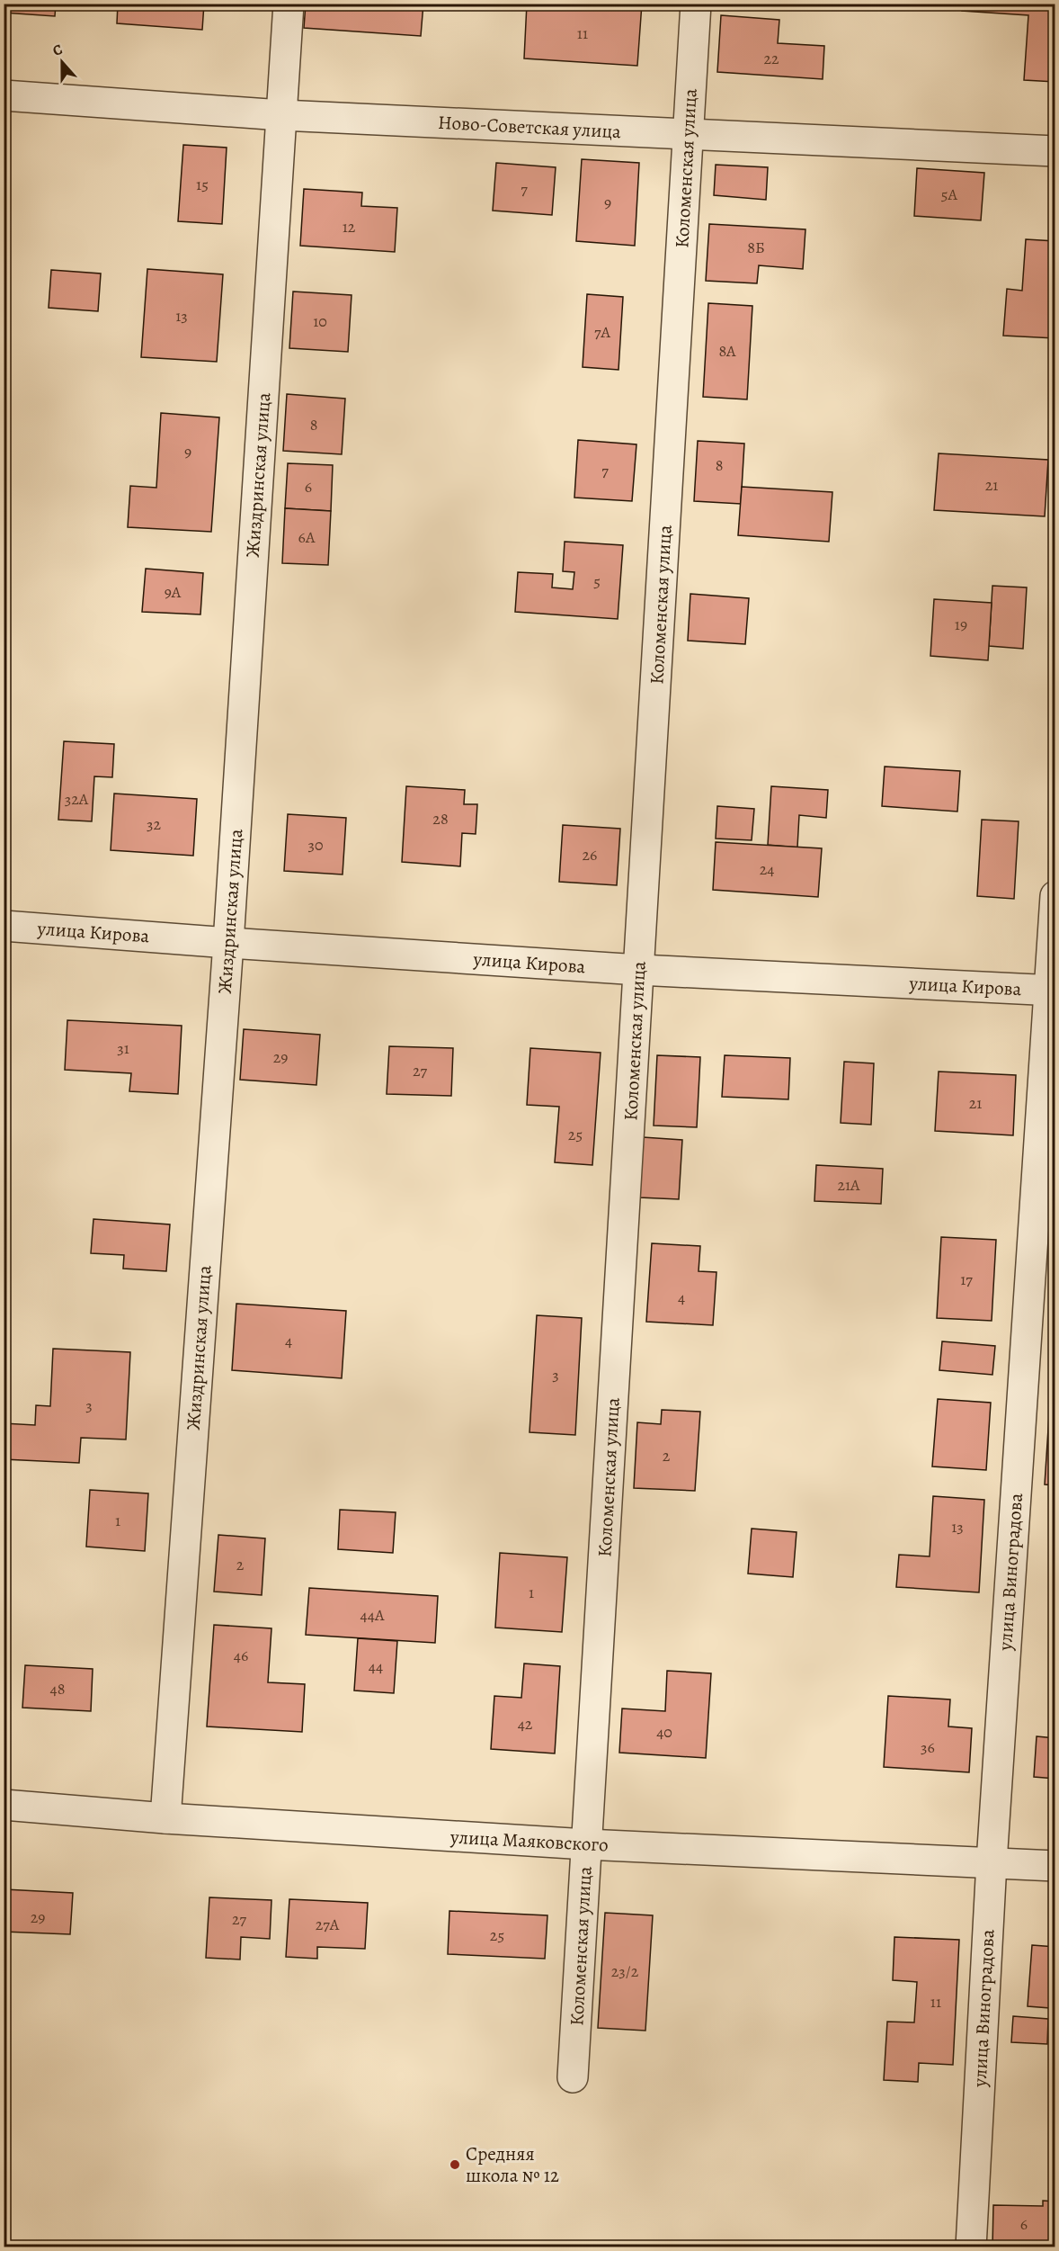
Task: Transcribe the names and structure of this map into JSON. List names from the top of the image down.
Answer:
{
  "streets": {
    "street": [
      "Ново-Советская улица",
      "Коломенская улица",
      "Жиздринская улица",
      "улица Кирова",
      "улица Виноградова",
      "улица Маяковского"
    ]
  },
  "crossings": [
    ["Ново-Советская улица", "Коломенская улица"],
    ["Ново-Советская улица", "Жиздринская улица"],
    ["Коломенская улица", "улица Кирова"],
    ["Коломенская улица", "улица Маяковского"],
    ["Жиздринская улица", "улица Кирова"],
    ["Жиздринская улица", "улица Маяковского"],
    ["улица Кирова", "улица Виноградова"],
    ["улица Виноградова", "улица Маяковского"]
  ],
  "places": ["Средняя школа № 12"],
  "house_numbers": [
    "11",
    "22",
    "15",
    "7",
    "5А",
    "9",
    "12",
    "8Б",
    "13",
    "10",
    "7А",
    "8А",
    "8",
    "9",
    "8",
    "7",
    "21",
    "6",
    "6А",
    "5",
    "9А",
    "19",
    "32А",
    "28",
    "32",
    "30",
    "26",
    "24",
    "31",
    "29",
    "27",
    "21",
    "25",
    "21А",
    "17",
    "4",
    "4",
    "3",
    "3",
    "2",
    "1",
    "13",
    "2",
    "1",
    "44А",
    "46",
    "44",
    "48",
    "42",
    "40",
    "36",
    "29",
    "27",
    "27А",
    "25",
    "23/2",
    "11",
    "6"
  ],
  "north": "top"
}
